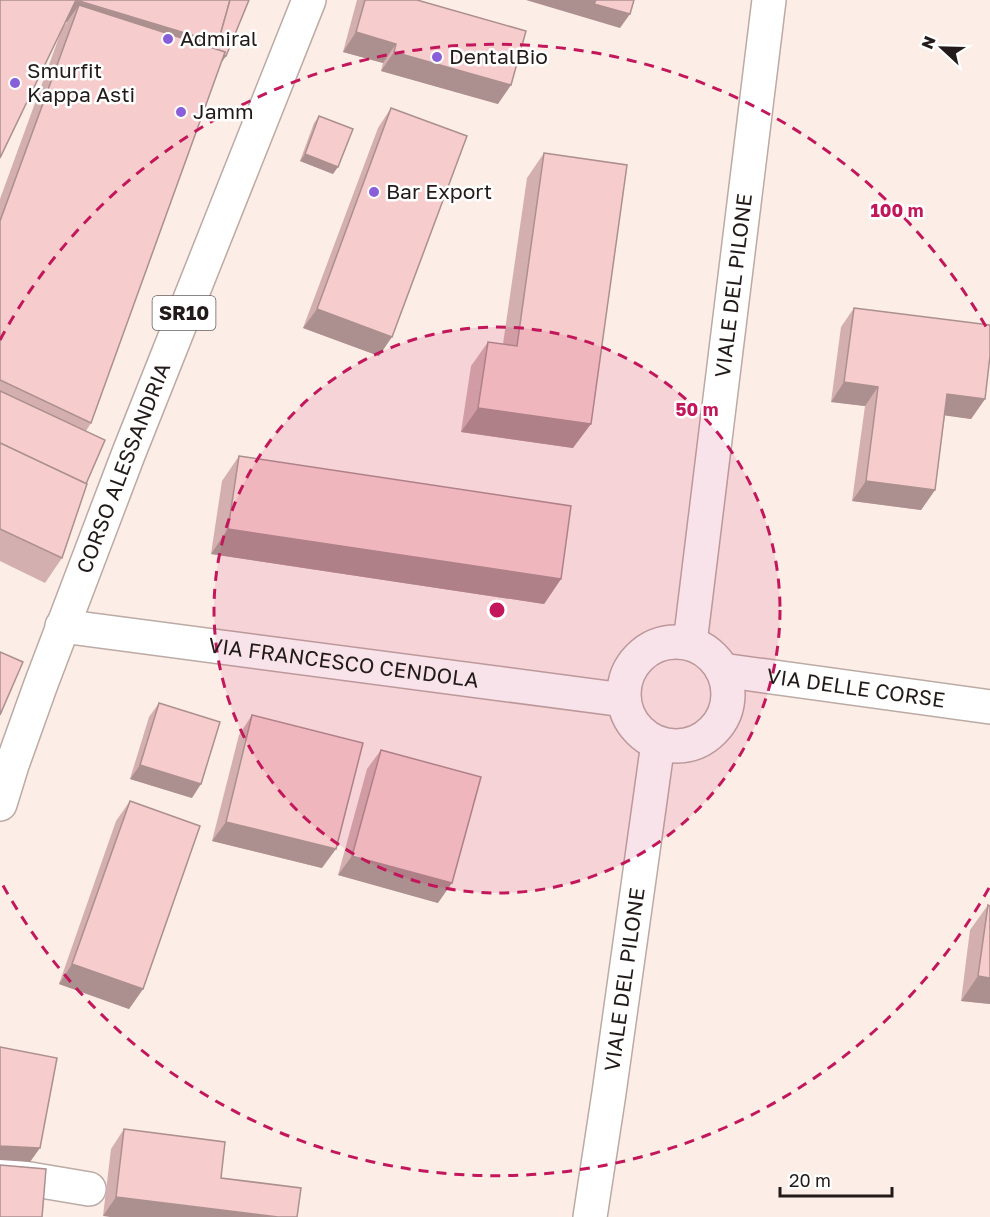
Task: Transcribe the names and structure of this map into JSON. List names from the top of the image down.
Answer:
{
  "streets": {
    "street": [
      "VIALE DEL PILONE",
      "SR10",
      "CORSO ALESSANDRIA",
      "VIA FRANCESCO CENDOLA",
      "VIA DELLE CORSE"
    ]
  },
  "crossings": [
    ["VIALE DEL PILONE", "VIA FRANCESCO CENDOLA"],
    ["VIALE DEL PILONE", "VIA DELLE CORSE"],
    ["CORSO ALESSANDRIA", "VIA FRANCESCO CENDOLA"],
    ["VIA FRANCESCO CENDOLA", "VIA DELLE CORSE"]
  ],
  "places": [
    "Admiral",
    "DentalBio",
    "Smurfit Kappa Asti",
    "Jamm",
    "Bar Export"
  ],
  "scale_bar": "20 m",
  "north": "left",
  "rings": ["100 m", "50 m"]
}
